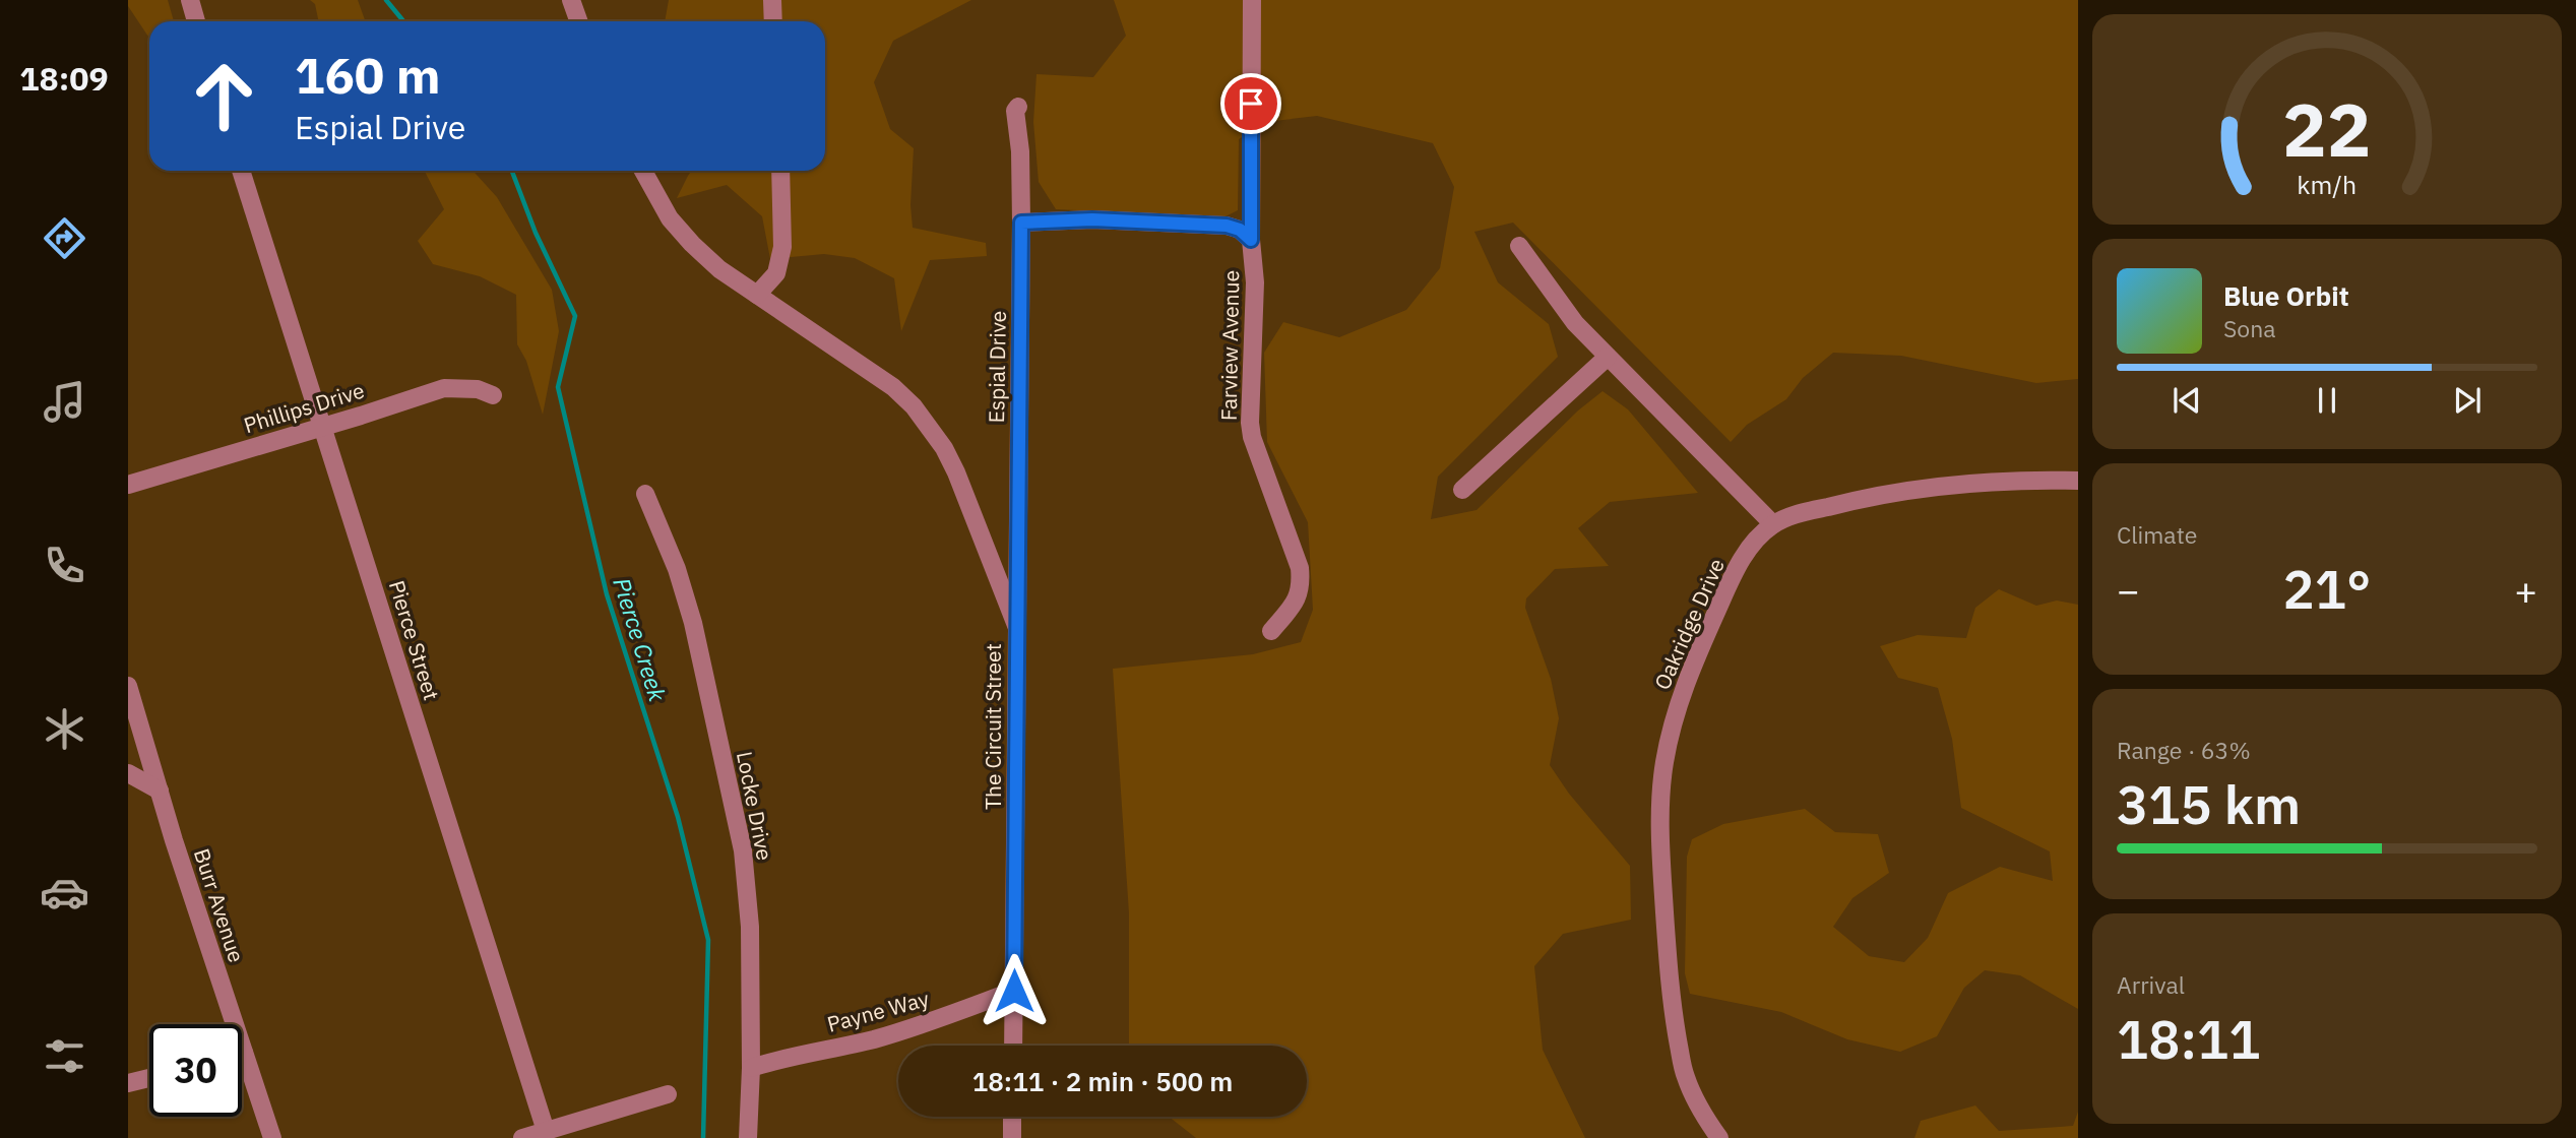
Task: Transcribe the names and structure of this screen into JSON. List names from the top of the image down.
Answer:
{
  "streets": {
    "street": [
      "Farview Avenue",
      "Espial Drive",
      "Phillips Drive",
      "Oakridge Drive",
      "Pierce Street",
      "The Circuit Street",
      "Locke Drive",
      "Burr Avenue",
      "Payne Way"
    ]
  },
  "crossings": [
    ["Espial Drive", "The Circuit Street"],
    ["Phillips Drive", "Pierce Street"],
    ["The Circuit Street", "Payne Way"],
    ["Locke Drive", "Payne Way"]
  ],
  "water": ["Pierce Creek"],
  "page": {
    "tabs": "18:09",
    "turn": ["160 m", "Espial Drive"],
    "song": ["Blue Orbit", "Sona"],
    "tile": [
      "Climate",
      ["Range · 63%", "315 km"],
      ["Arrival", "18:11"]
    ],
    "heat": ["−", "21°", "+"],
    "limit": "30",
    "trip": "18:11 · 2 min · 500 m",
    "gauge": ["22", "km/h"]
  }
}
